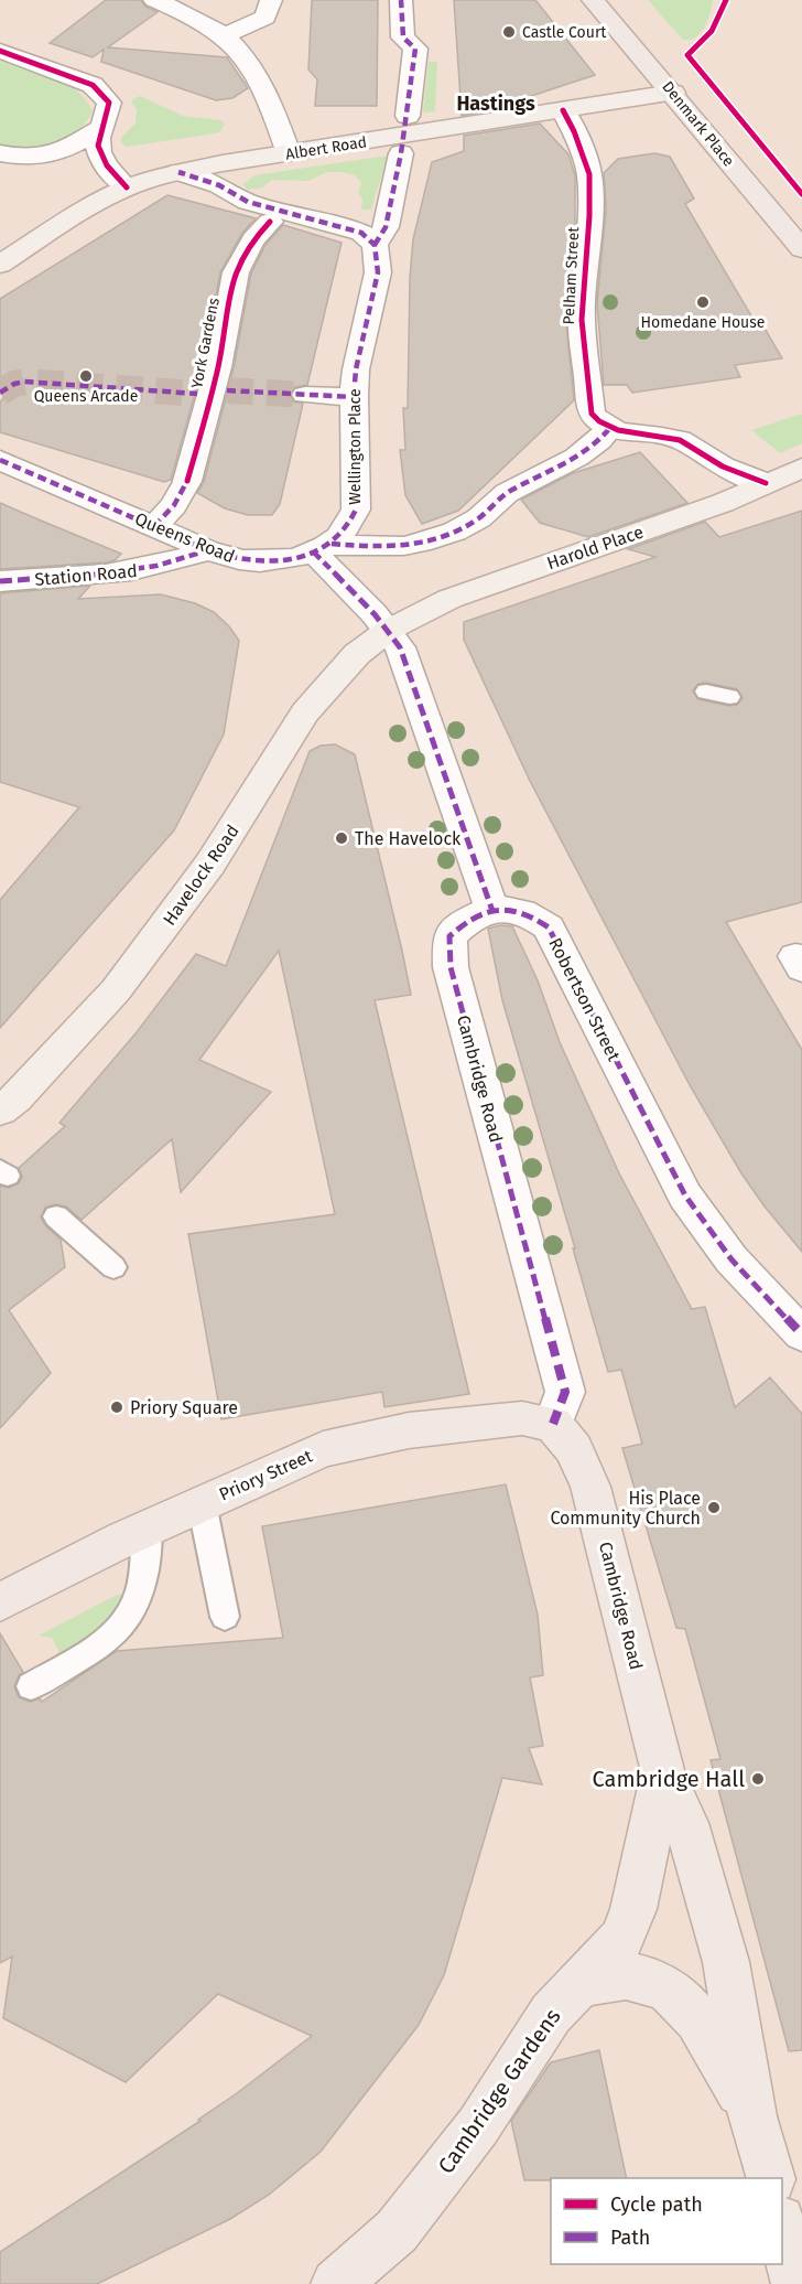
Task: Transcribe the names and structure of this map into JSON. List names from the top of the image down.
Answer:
{
  "streets": {
    "highway": [
      "Denmark Place",
      "Cambridge Road",
      "Priory Street",
      "Cambridge Gardens"
    ],
    "main road": ["Albert Road", "Harold Place", "Havelock Road"],
    "street": [
      "Pelham Street",
      "York Gardens",
      "Wellington Place",
      "Queens Road",
      "Station Road",
      "Robertson Street"
    ]
  },
  "crossings": [
    ["Denmark Place", "Albert Road"],
    ["Albert Road", "Pelham Street"],
    ["Pelham Street", "Queens Road"],
    ["York Gardens", "Queens Road"],
    ["Wellington Place", "Queens Road"],
    ["Queens Road", "Station Road"],
    ["Harold Place", "Havelock Road"],
    ["Robertson Street", "Cambridge Road"],
    ["Cambridge Road", "Priory Street"],
    ["Cambridge Road", "Cambridge Gardens"]
  ],
  "districts": ["Hastings"],
  "places": [
    "Castle Court",
    "Homedane House",
    "Queens Arcade",
    "The Havelock",
    "Priory Square",
    "His Place Community Church",
    "Cambridge Hall"
  ],
  "legend": ["Cycle path", "Path"]
}
